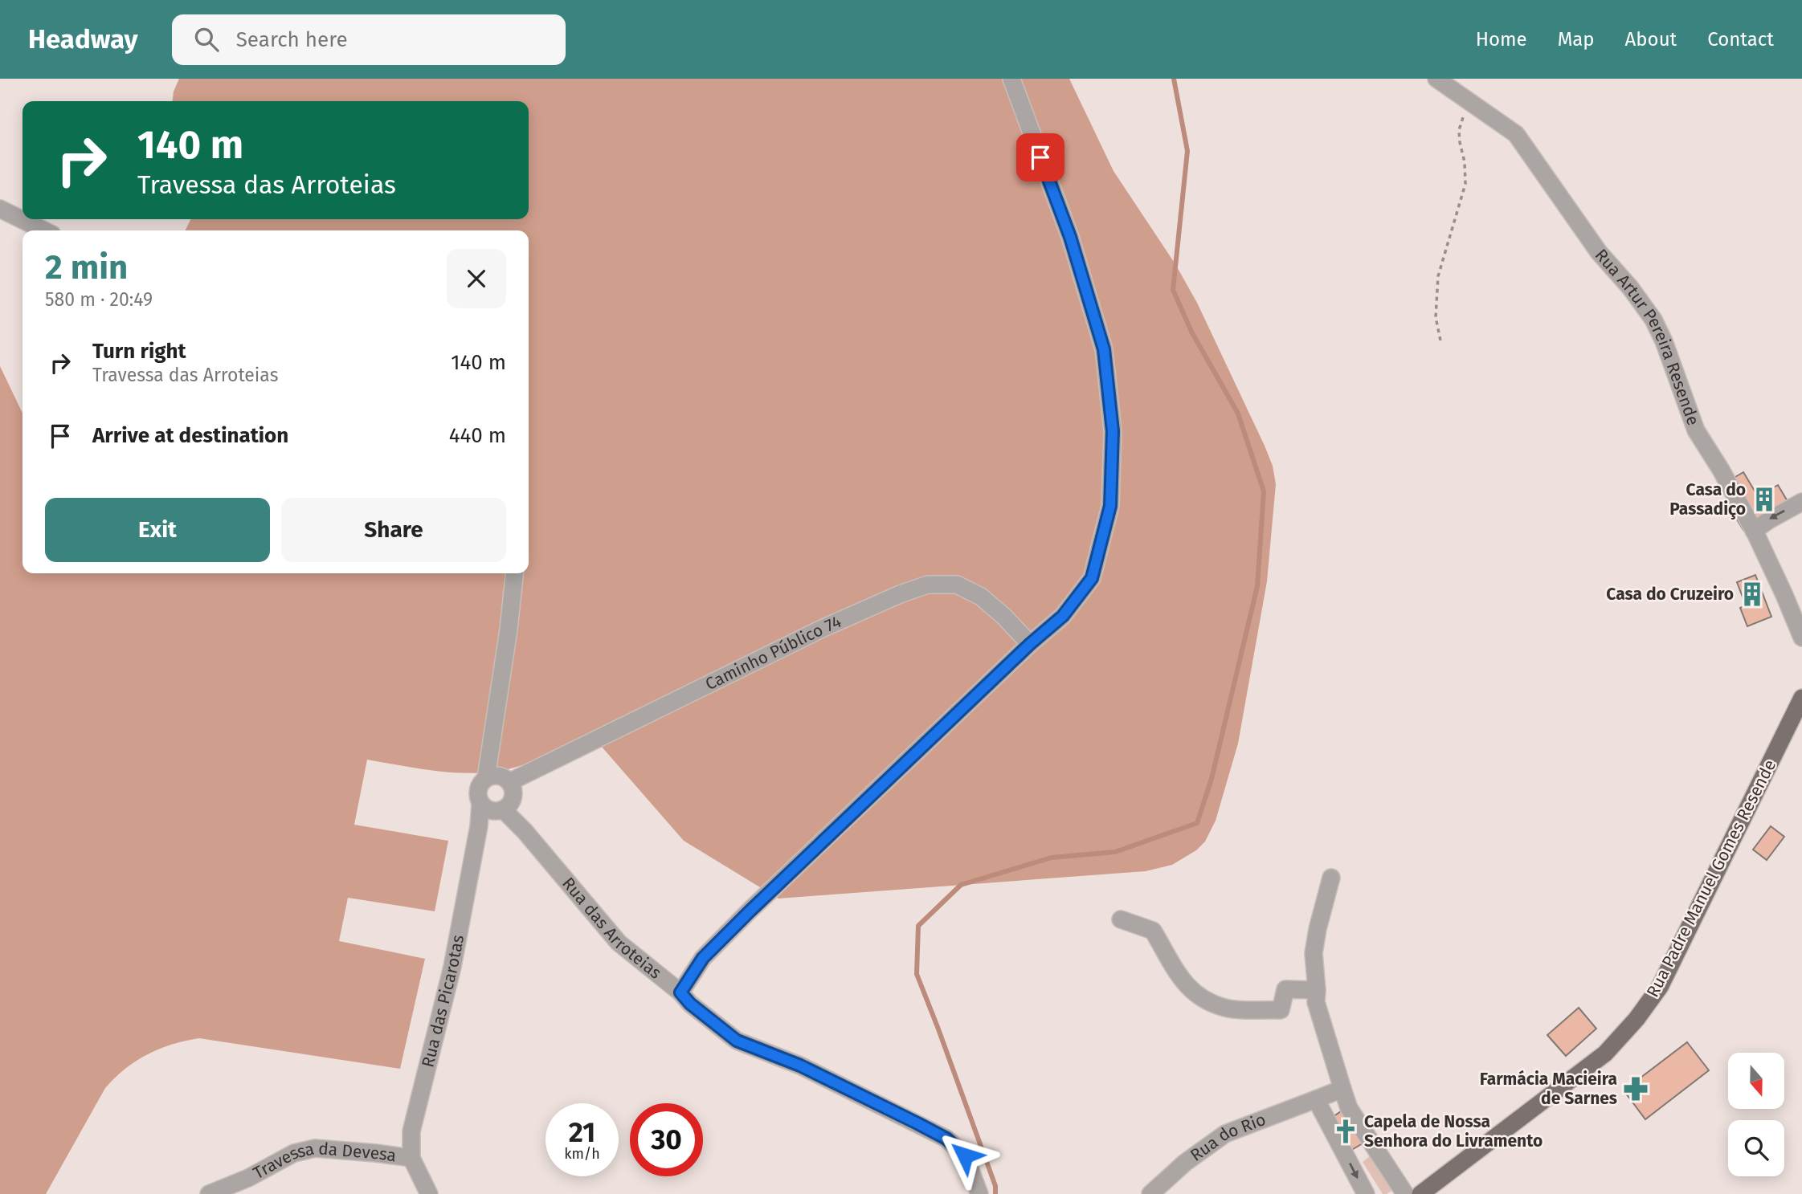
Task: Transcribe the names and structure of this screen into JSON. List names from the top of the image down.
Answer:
{
  "streets": {
    "main road": ["Rua Padre Manuel Gomes Resende"],
    "street": [
      "Rua Artur Pereira Resende",
      "Caminho Público 74",
      "Rua das Arroteias",
      "Rua das Picarotas",
      "Rua do Rio",
      "Travessa da Devesa"
    ]
  },
  "crossings": [
    ["Caminho Público 74", "Rua das Arroteias"],
    ["Caminho Público 74", "Rua das Picarotas"],
    ["Rua das Arroteias", "Rua das Picarotas"],
    ["Rua das Picarotas", "Travessa da Devesa"]
  ],
  "places": {
    "building": ["Casa do Passadiço", "Casa do Cruzeiro"],
    "pharmacy": ["Farmácia Macieira de Sarnes"],
    "church": ["Capela de Nossa Senhora do Livramento"]
  },
  "north": "bottom",
  "page": {
    "header": "Headway",
    "search": "Search here",
    "nav": [
      "Home",
      "Map",
      "About",
      "Contact"
    ],
    "turn": ["140 m", "Travessa das Arroteias"],
    "heading": ["2 min", "580 m · 20:49"],
    "list": [
      {
        "name": "Turn right",
        "note": "Travessa das Arroteias",
        "value": "140 m"
      },
      {
        "name": "Arrive at destination",
        "value": "440 m"
      }
    ],
    "buttons": ["Exit", "Share"],
    "speed": "21 km/h",
    "limit": "30"
  }
}
